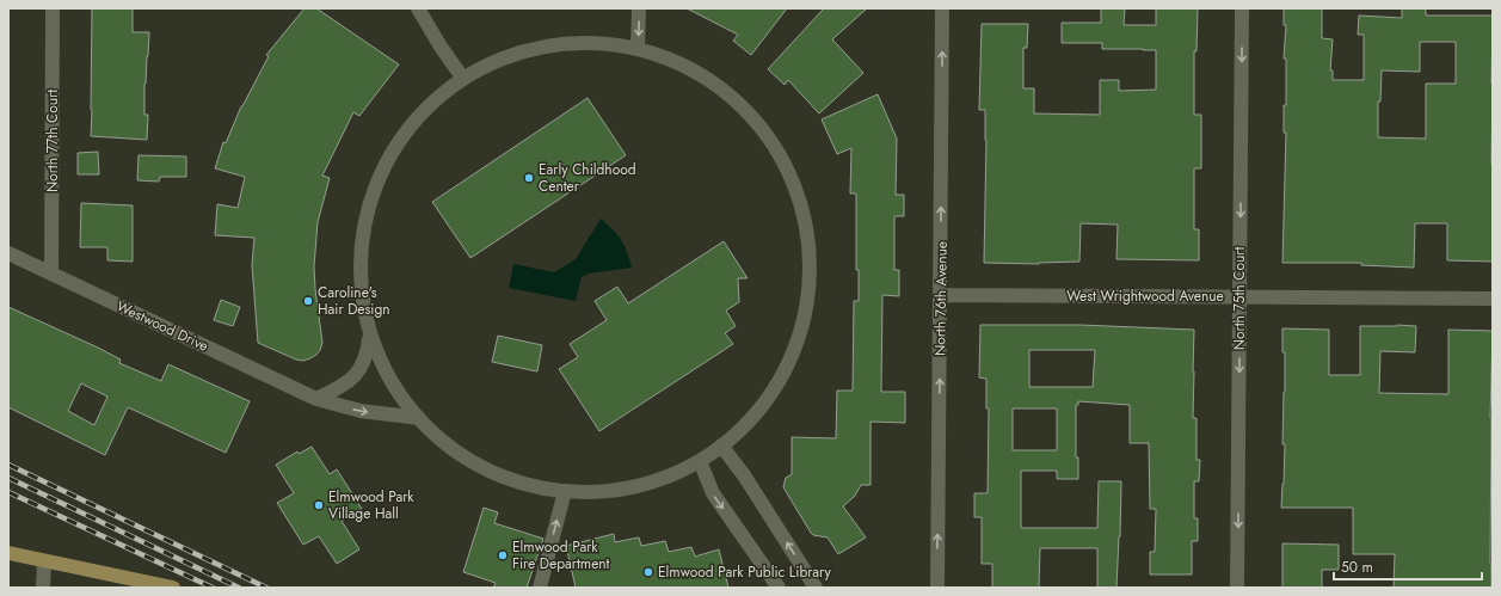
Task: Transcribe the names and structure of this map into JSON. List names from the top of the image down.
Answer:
{
  "streets": {
    "street": [
      "North 77th Court",
      "West Wrightwood Avenue",
      "North 76th Avenue",
      "North 75th Court",
      "Westwood Drive"
    ]
  },
  "crossings": [
    ["North 77th Court", "Westwood Drive"],
    ["West Wrightwood Avenue", "North 76th Avenue"],
    ["West Wrightwood Avenue", "North 75th Court"]
  ],
  "one_way": ["North 76th Avenue", "North 75th Court"],
  "places": [
    "Early Childhood Center",
    "Caroline's Hair Design",
    "Elmwood Park Village Hall",
    "Elmwood Park Fire Department",
    "Elmwood Park Public Library"
  ],
  "scale_bar": "50 m"
}
